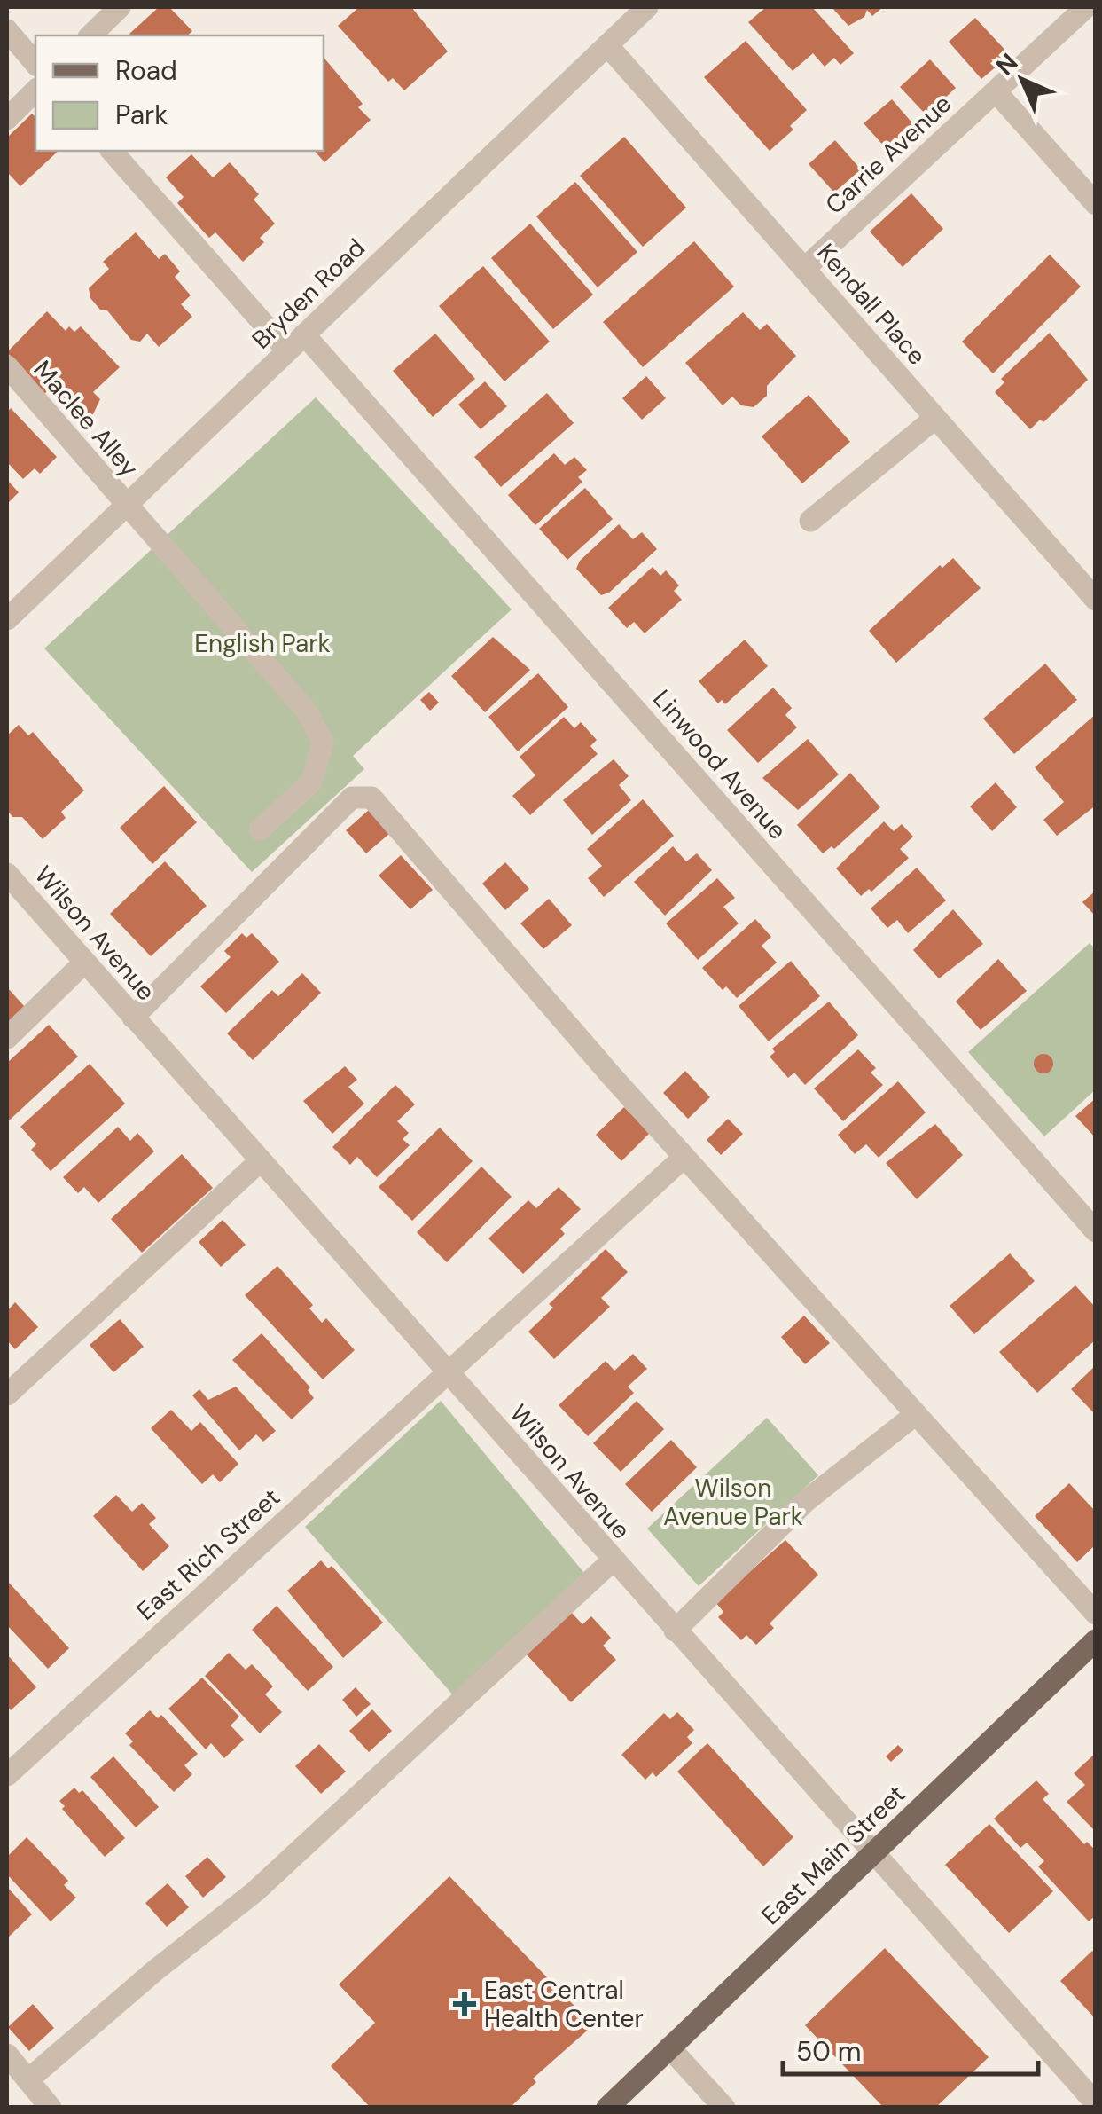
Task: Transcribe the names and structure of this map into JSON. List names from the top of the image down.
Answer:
{
  "streets": {
    "main road": ["East Main Street"],
    "street": [
      "Carrie Avenue",
      "Bryden Road",
      "Kendall Place",
      "Maclee Alley",
      "Linwood Avenue",
      "Wilson Avenue",
      "East Rich Street"
    ]
  },
  "crossings": [
    ["Carrie Avenue", "Kendall Place"],
    ["Bryden Road", "Kendall Place"],
    ["Bryden Road", "Maclee Alley"],
    ["Bryden Road", "Linwood Avenue"],
    ["Wilson Avenue", "East Rich Street"],
    ["Wilson Avenue", "East Main Street"]
  ],
  "parks": ["English Park", "Wilson Avenue Park"],
  "places": {
    "health": ["East Central Health Center"]
  },
  "legend": ["Road", "Park"],
  "scale_bar": "50 m",
  "north": "top left"
}
